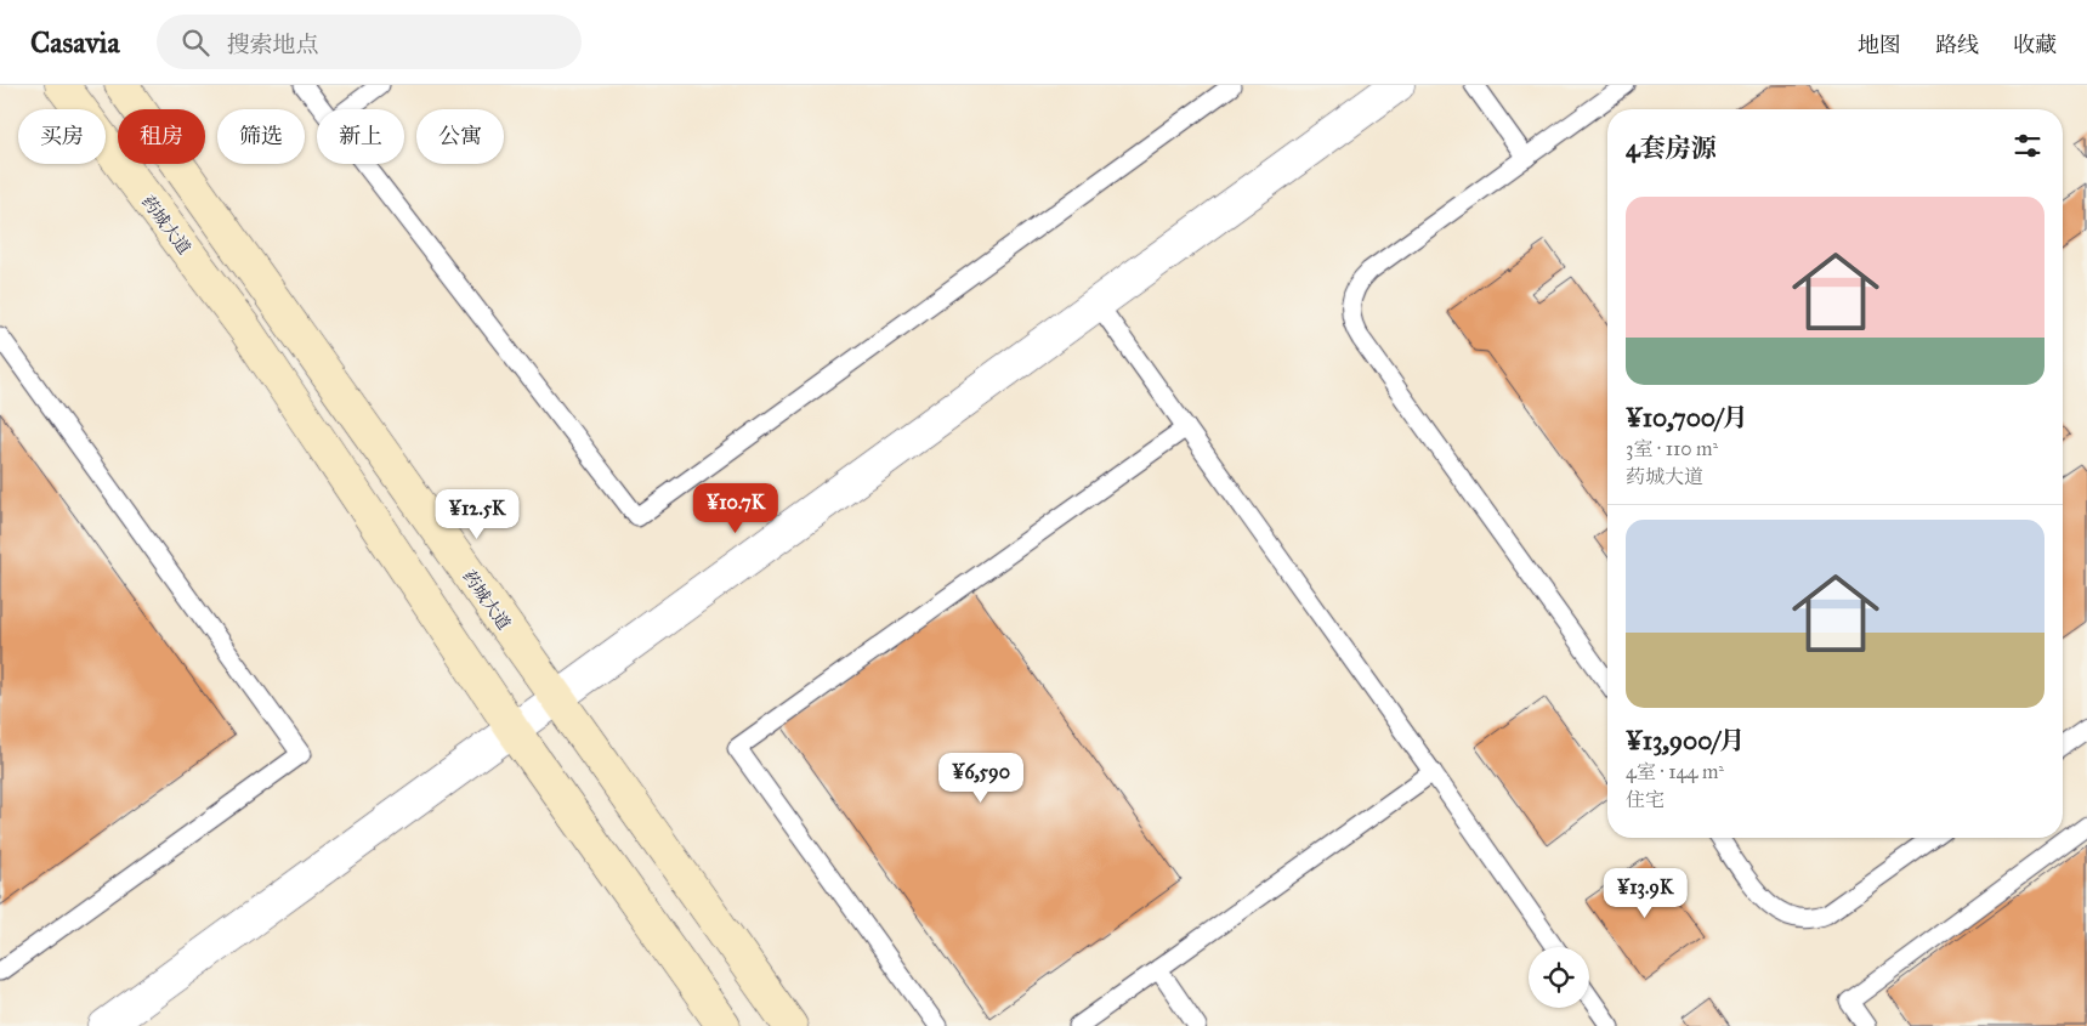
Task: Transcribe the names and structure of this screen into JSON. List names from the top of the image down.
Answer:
{
  "streets": {
    "main road": ["药城大道"]
  },
  "page": {
    "header": "Casavia",
    "search": "搜索地点",
    "nav": ["地图", "路线", "收藏"],
    "chip": [
      "买房",
      "租房",
      "筛选",
      "新上",
      "公寓"
    ],
    "heading": "4套房源",
    "list": [
      {
        "name": "¥10,700/月",
        "note": "3室 · 110 m² · 药城大道"
      },
      {
        "name": "¥13,900/月",
        "note": "4室 · 144 m² · 住宅"
      }
    ],
    "price": [
      "¥10.7K",
      "¥12.5K",
      "¥6,590",
      "¥13.9K"
    ]
  }
}
